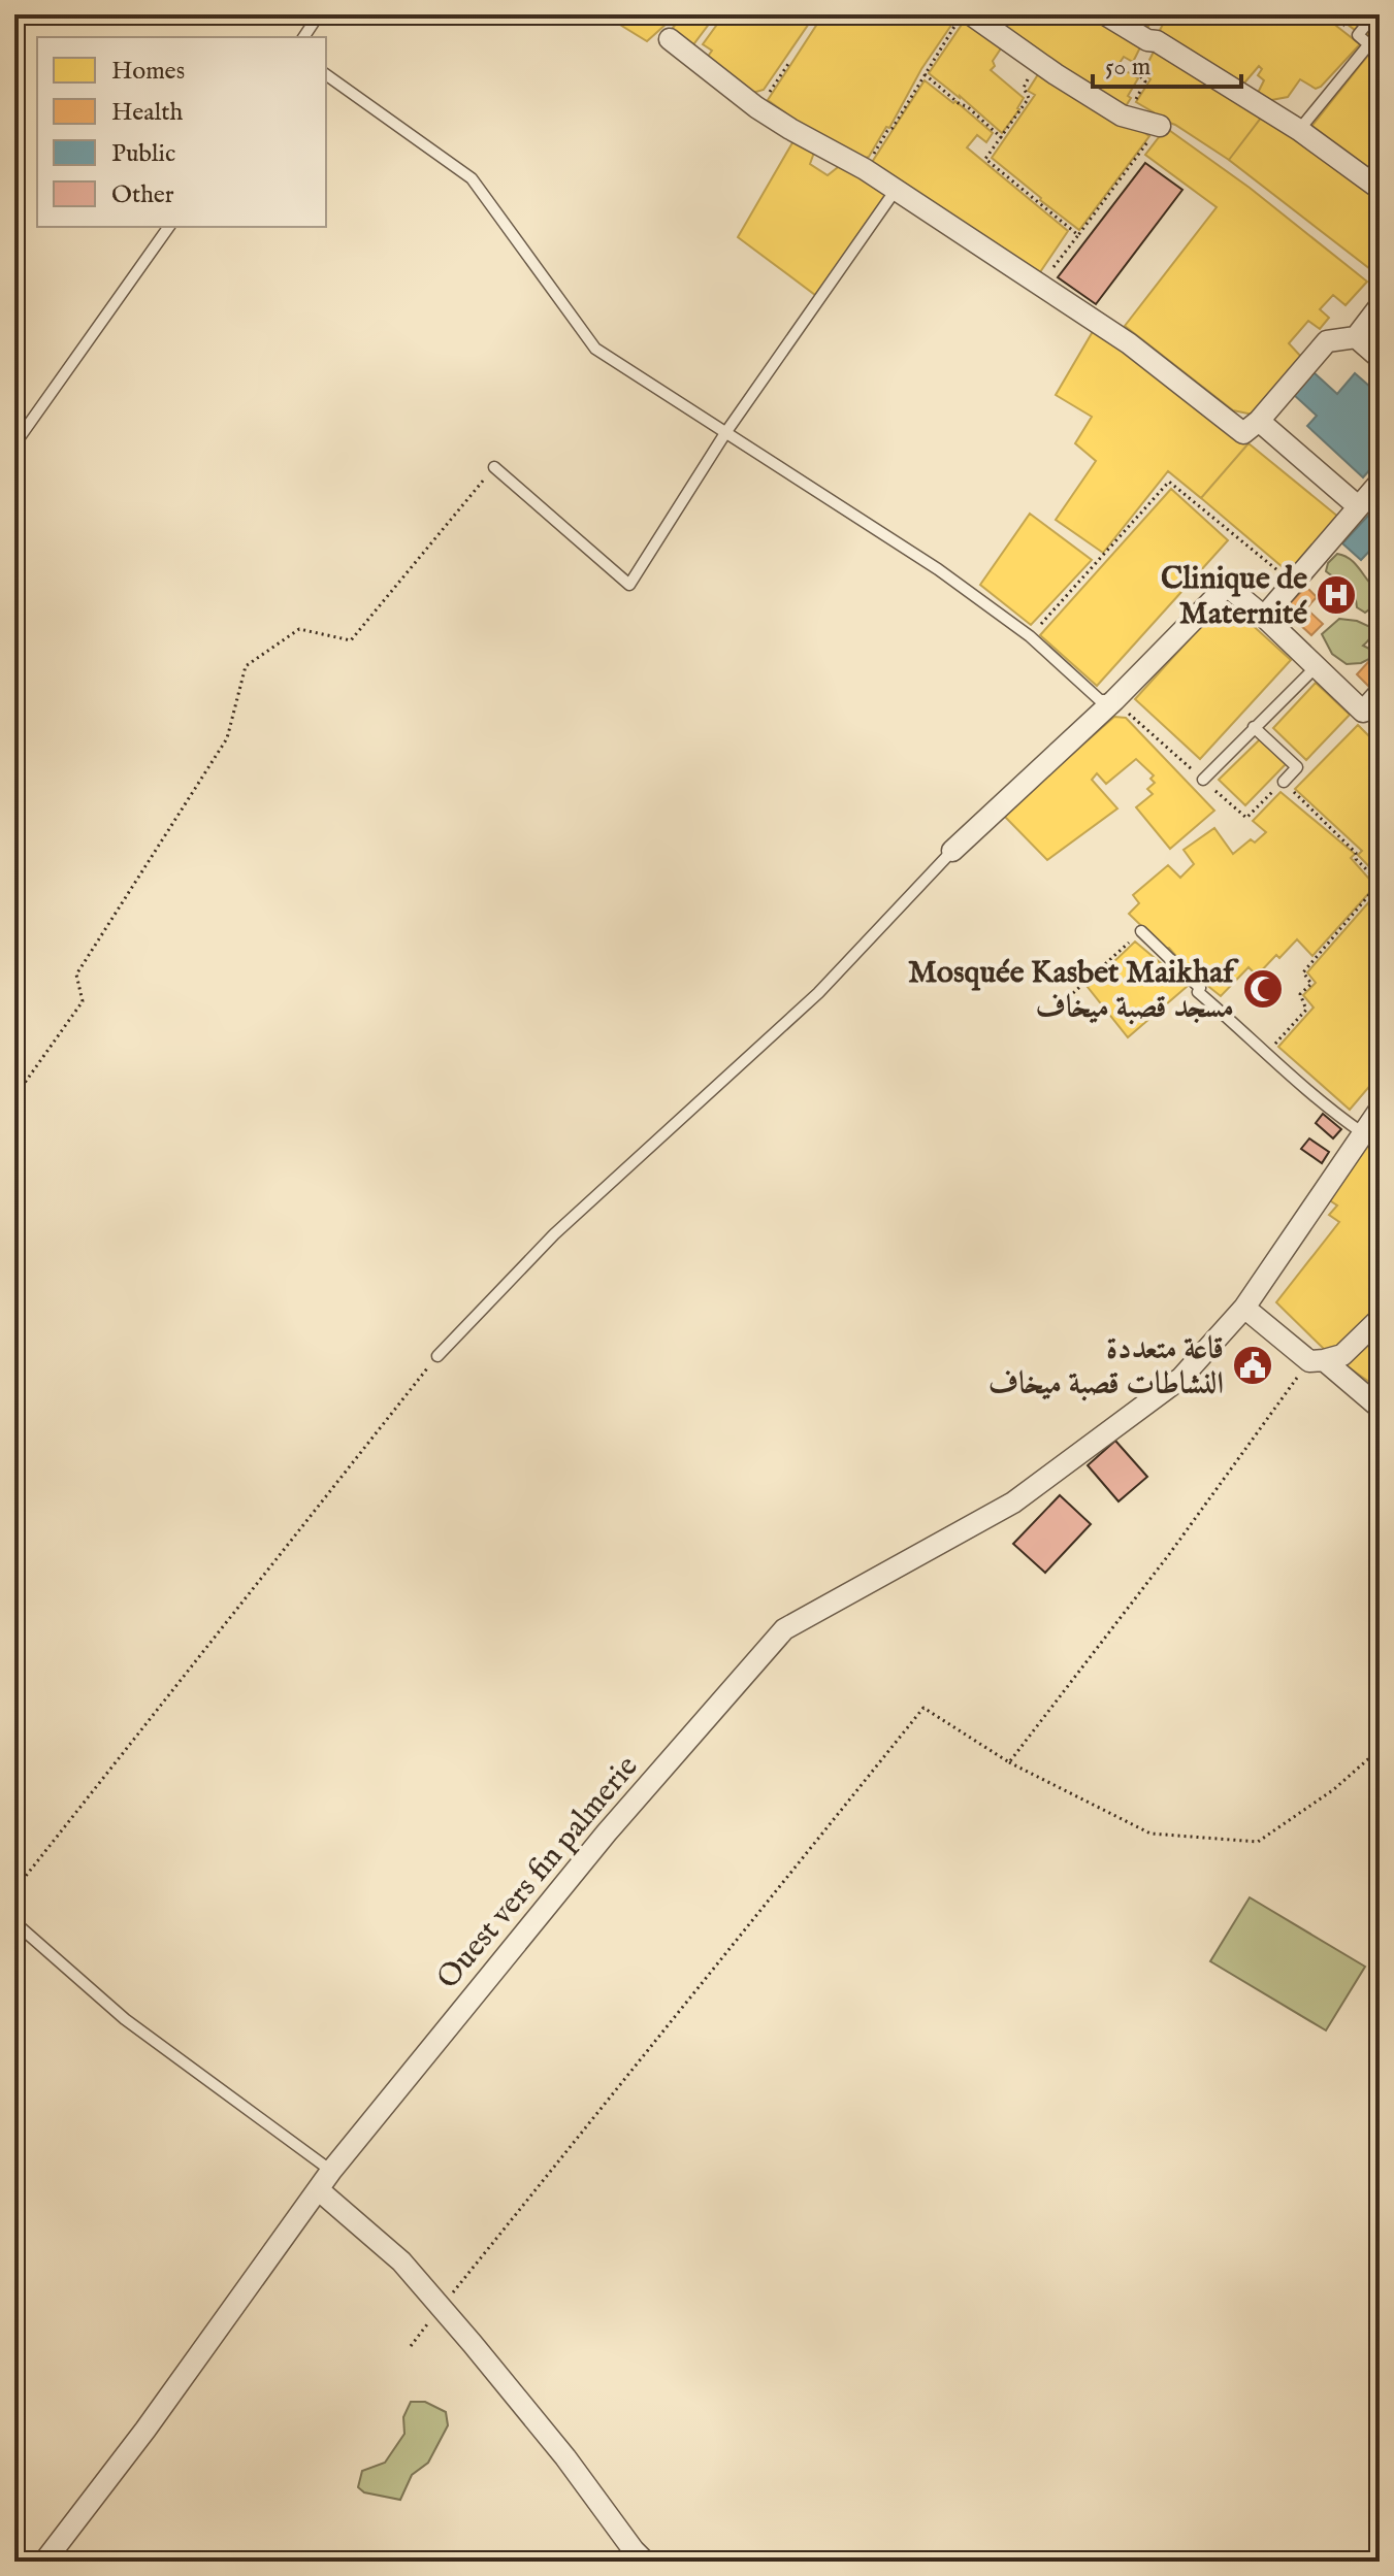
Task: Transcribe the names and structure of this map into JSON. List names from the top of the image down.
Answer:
{
  "streets": {
    "street": ["Ouest vers fin palmerie"]
  },
  "places": {
    "hospital": ["Clinique de Maternité"],
    "mosque": ["Mosquée Kasbet Maikhaf مسجد قصبة ميخاف"],
    "public building": ["قاعة متعددة النشاطات قصبة ميخاف"]
  },
  "legend": [
    "Homes",
    "Health",
    "Public",
    "Other"
  ],
  "scale_bar": "50 m"
}
